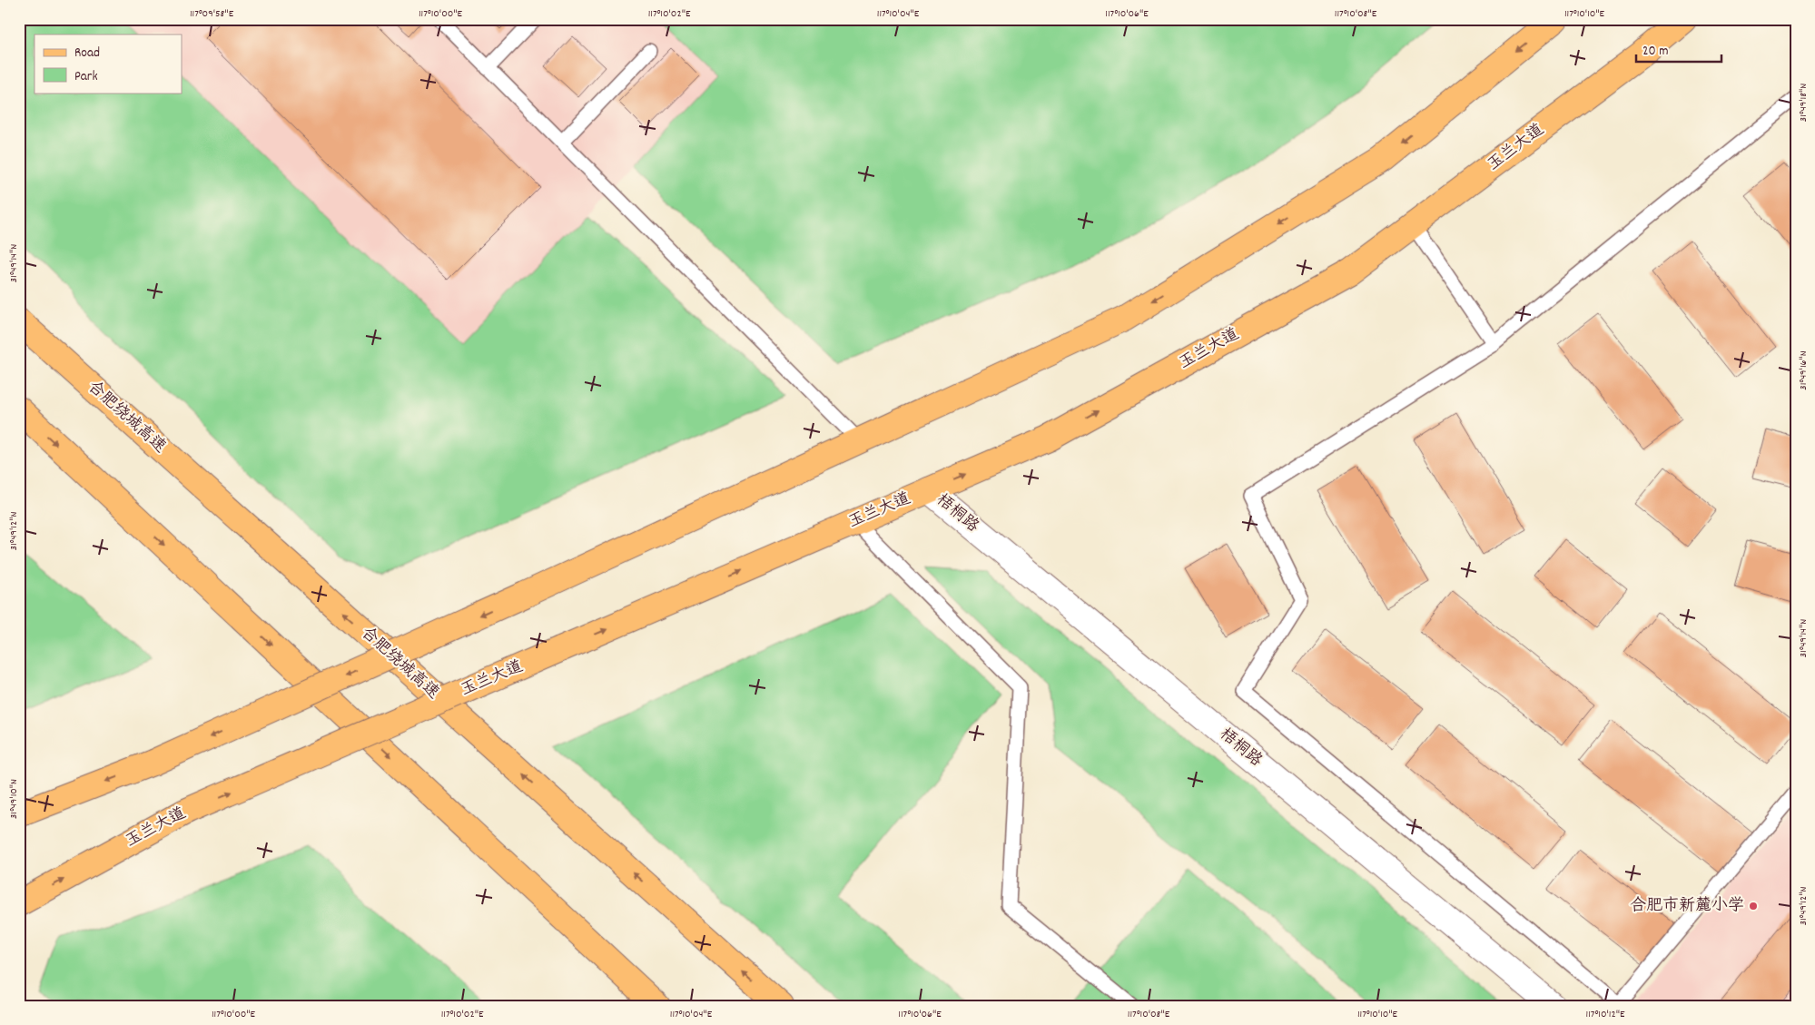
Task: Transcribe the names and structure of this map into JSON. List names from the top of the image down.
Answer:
{
  "streets": {
    "main road": ["玉兰大道", "合肥绕城高速"],
    "street": ["梧桐路"]
  },
  "crossings": [
    ["玉兰大道", "梧桐路"]
  ],
  "places": ["合肥市新麓小学"],
  "legend": ["Road", "Park"],
  "scale_bar": "20 m",
  "coordinates": [
    "117°09'58\"E",
    "117°10'00\"E",
    "117°10'02\"E",
    "117°10'04\"E",
    "117°10'06\"E",
    "117°10'08\"E",
    "117°10'10\"E",
    "31°49'18\"N",
    "31°49'14\"N",
    "31°49'16\"N",
    "31°49'12\"N",
    "31°49'10\"N",
    "117°10'12\"E"
  ]
}
